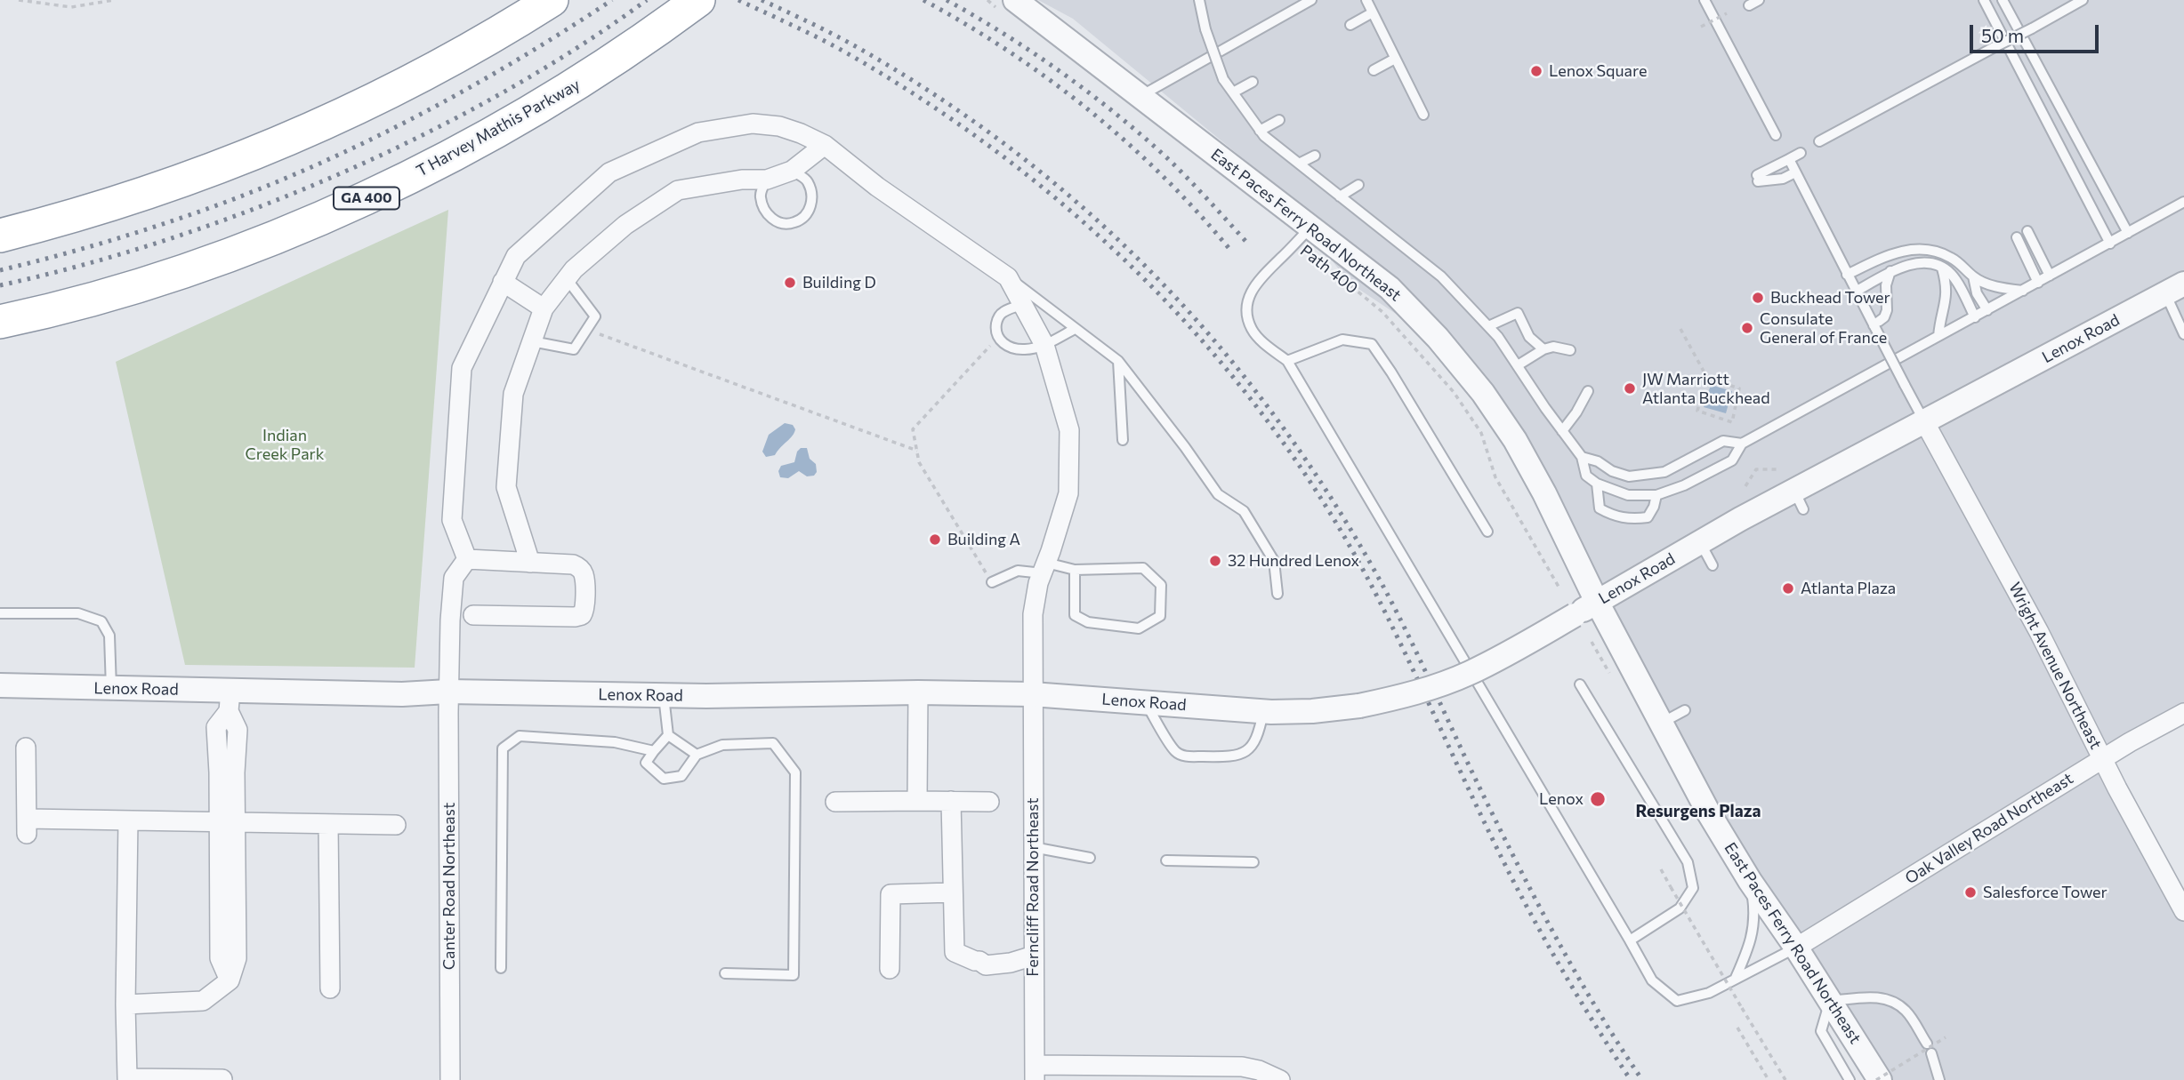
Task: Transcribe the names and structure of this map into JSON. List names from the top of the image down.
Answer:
{
  "streets": {
    "highway": ["T Harvey Mathis Parkway", "GA 400"],
    "street": [
      "East Paces Ferry Road Northeast",
      "Lenox Road",
      "Wright Avenue Northeast",
      "Oak Valley Road Northeast",
      "Canter Road Northeast",
      "Ferncliff Road Northeast"
    ],
    "path": ["Path 400"]
  },
  "crossings": [
    ["East Paces Ferry Road Northeast", "Lenox Road"],
    ["East Paces Ferry Road Northeast", "Oak Valley Road Northeast"],
    ["Lenox Road", "Wright Avenue Northeast"],
    ["Lenox Road", "Canter Road Northeast"],
    ["Lenox Road", "Ferncliff Road Northeast"],
    ["Wright Avenue Northeast", "Oak Valley Road Northeast"]
  ],
  "districts": ["Resurgens Plaza"],
  "parks": ["Indian Creek Park"],
  "places": [
    "Lenox Square",
    "Building D",
    "Buckhead Tower",
    "Consulate General of France",
    "JW Marriott Atlanta Buckhead",
    "Building A",
    "32 Hundred Lenox",
    "Atlanta Plaza",
    "Lenox",
    "Salesforce Tower"
  ],
  "scale_bar": "50 m"
}
